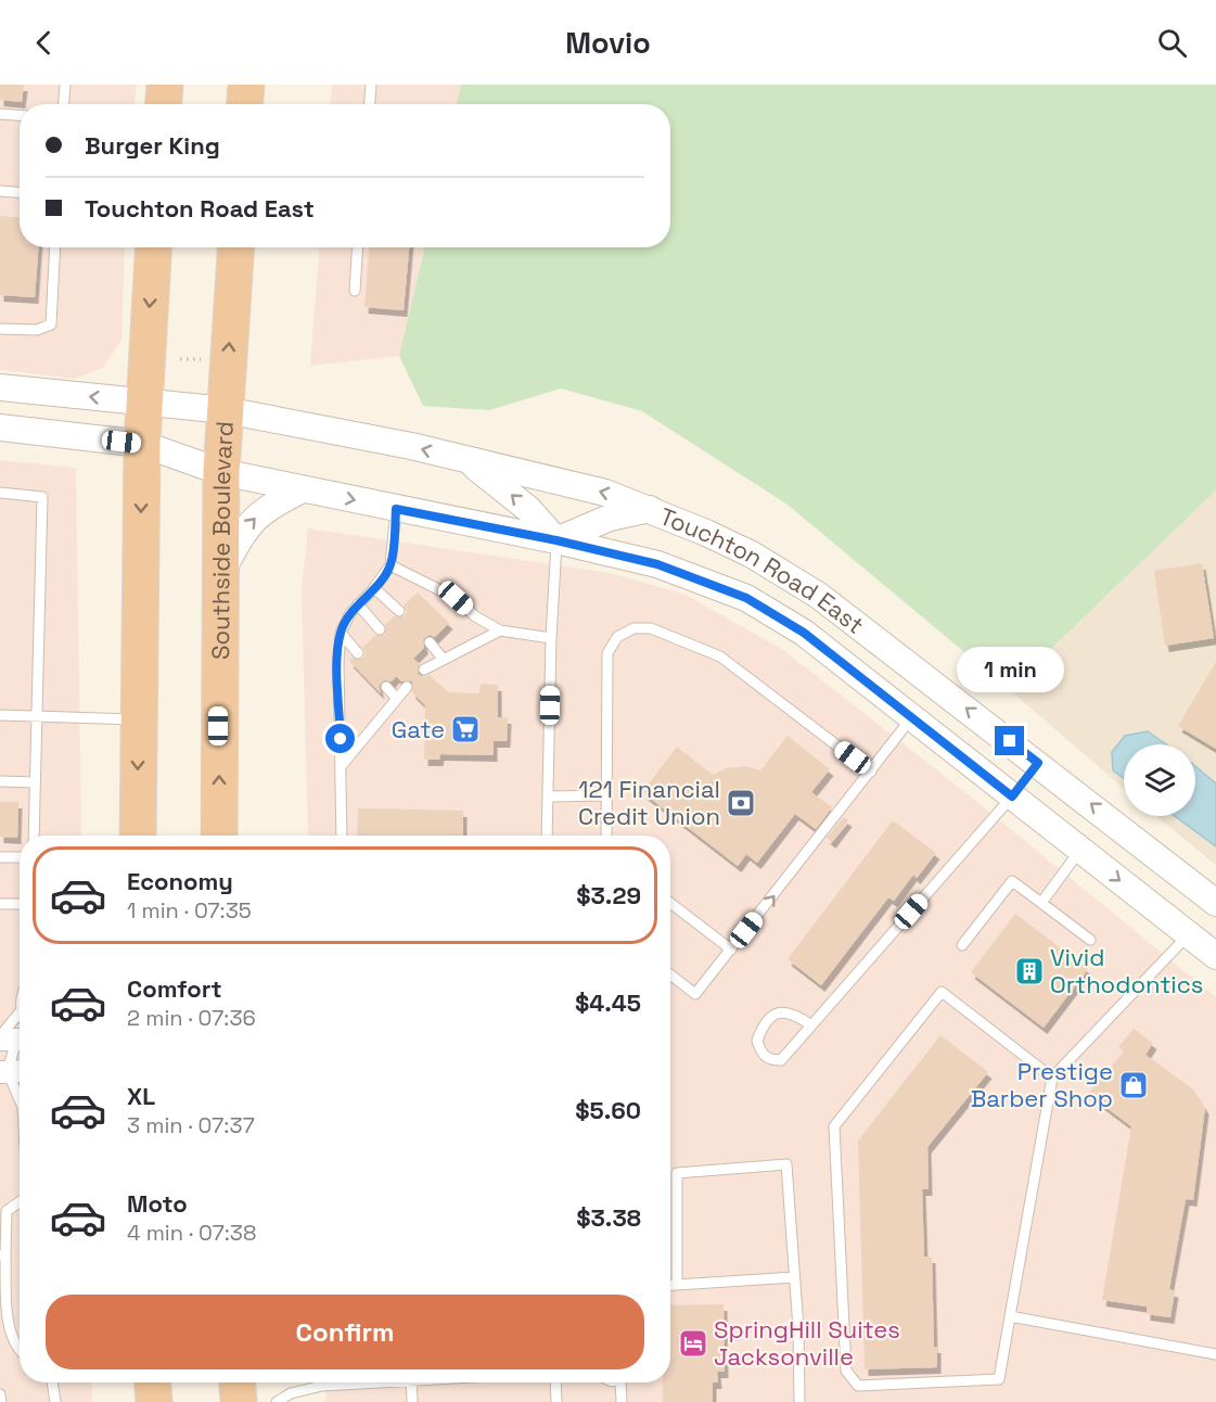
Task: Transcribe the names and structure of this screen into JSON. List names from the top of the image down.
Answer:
{
  "streets": {
    "highway": ["Southside Boulevard"],
    "street": ["Touchton Road East"]
  },
  "crossings": [
    ["Southside Boulevard", "Touchton Road East"]
  ],
  "places": {
    "supermarket": ["Gate"],
    "bank": ["121 Financial Credit Union"],
    "building": ["Vivid Orthodontics"],
    "shop": ["Prestige Barber Shop"],
    "hotel": ["SpringHill Suites Jacksonville"]
  },
  "page": {
    "header": "Movio",
    "banner": ["Burger King", "Touchton Road East"],
    "bubble": "1 min",
    "list": [
      {
        "name": "Economy",
        "note": "1 min · 07:35",
        "value": "$3.29"
      },
      {
        "name": "Comfort",
        "note": "2 min · 07:36",
        "value": "$4.45"
      },
      {
        "name": "XL",
        "note": "3 min · 07:37",
        "value": "$5.60"
      },
      {
        "name": "Moto",
        "note": "4 min · 07:38",
        "value": "$3.38"
      }
    ],
    "buttons": "Confirm"
  }
}
